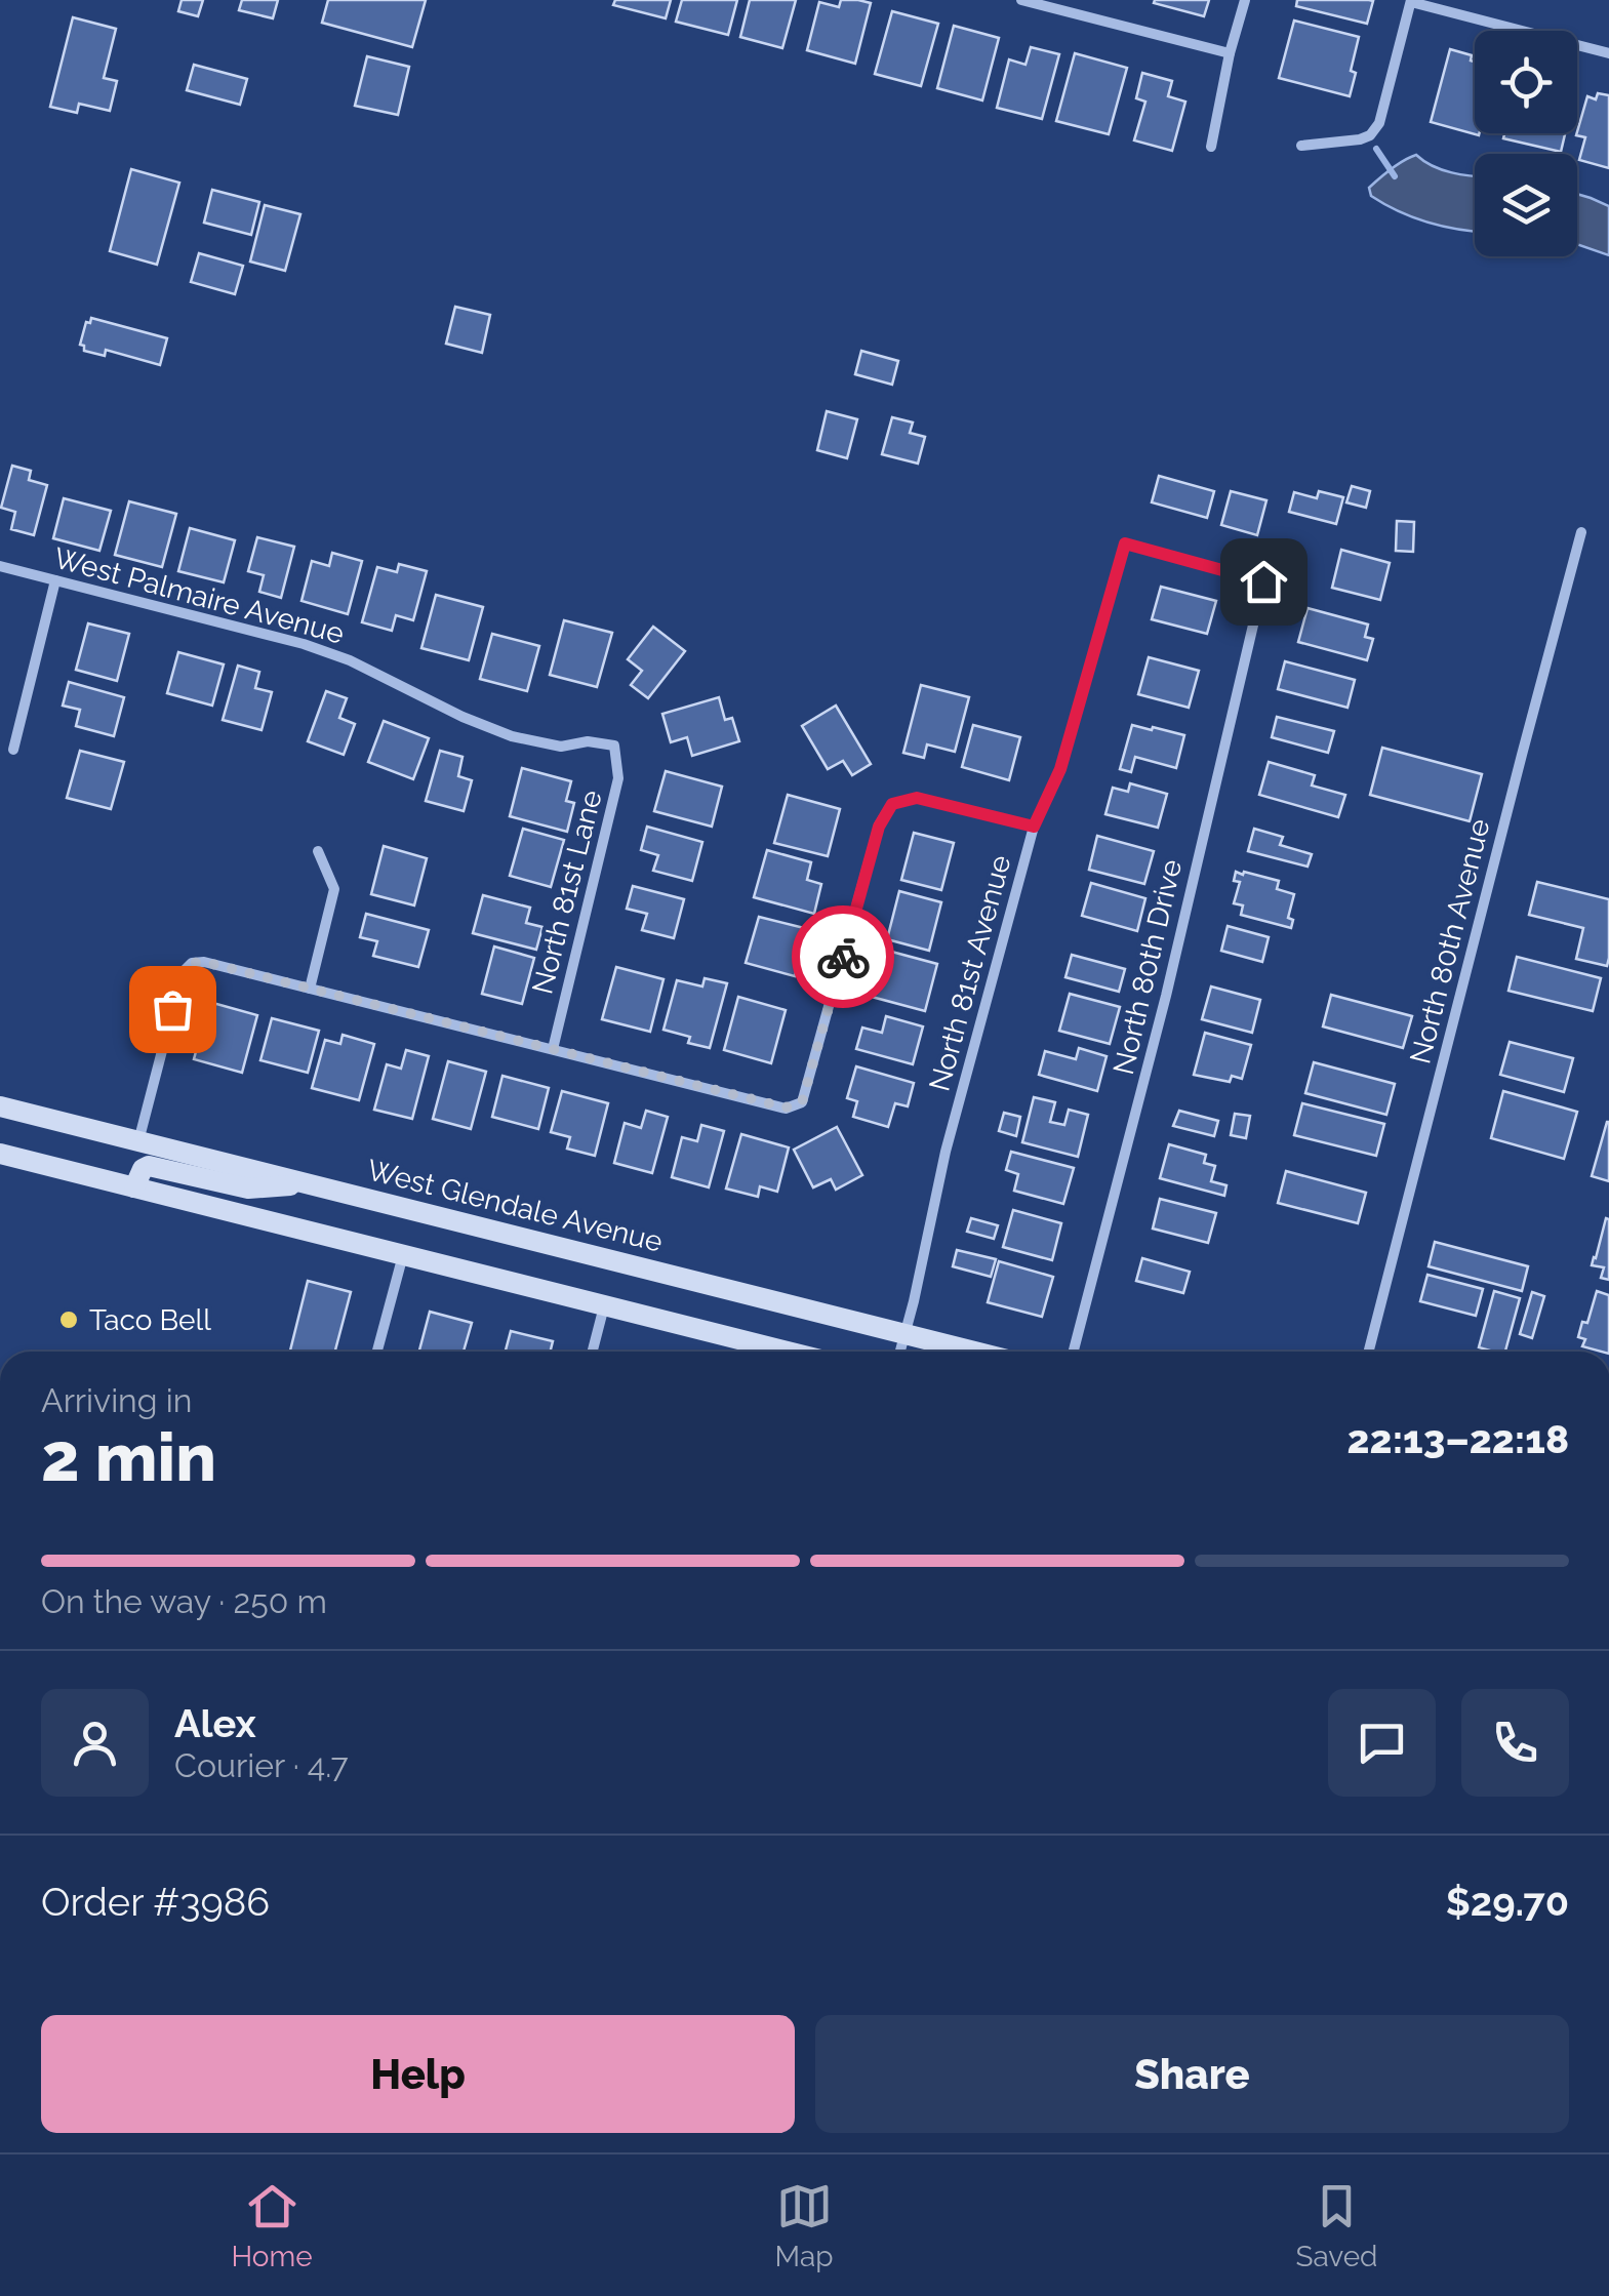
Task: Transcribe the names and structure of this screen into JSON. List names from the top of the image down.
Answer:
{
  "streets": {
    "main road": ["West Glendale Avenue"],
    "street": [
      "West Palmaire Avenue",
      "North 81st Lane",
      "North 80th Avenue",
      "North 80th Drive",
      "North 81st Avenue"
    ]
  },
  "crossings": [
    ["West Palmaire Avenue", "North 81st Lane"],
    ["North 80th Drive", "North 81st Avenue"],
    ["North 81st Avenue", "West Glendale Avenue"]
  ],
  "places": ["Taco Bell"],
  "page": {
    "heading": ["2 min", "Arriving in", "22:13–22:18"],
    "panel": [
      "Alex",
      "Courier · 4.7",
      "Order #3986",
      "$29.70"
    ],
    "bar": "On the way · 250 m",
    "buttons": ["Help", "Share"],
    "tabs": ["Home", "Map", "Saved"]
  }
}
